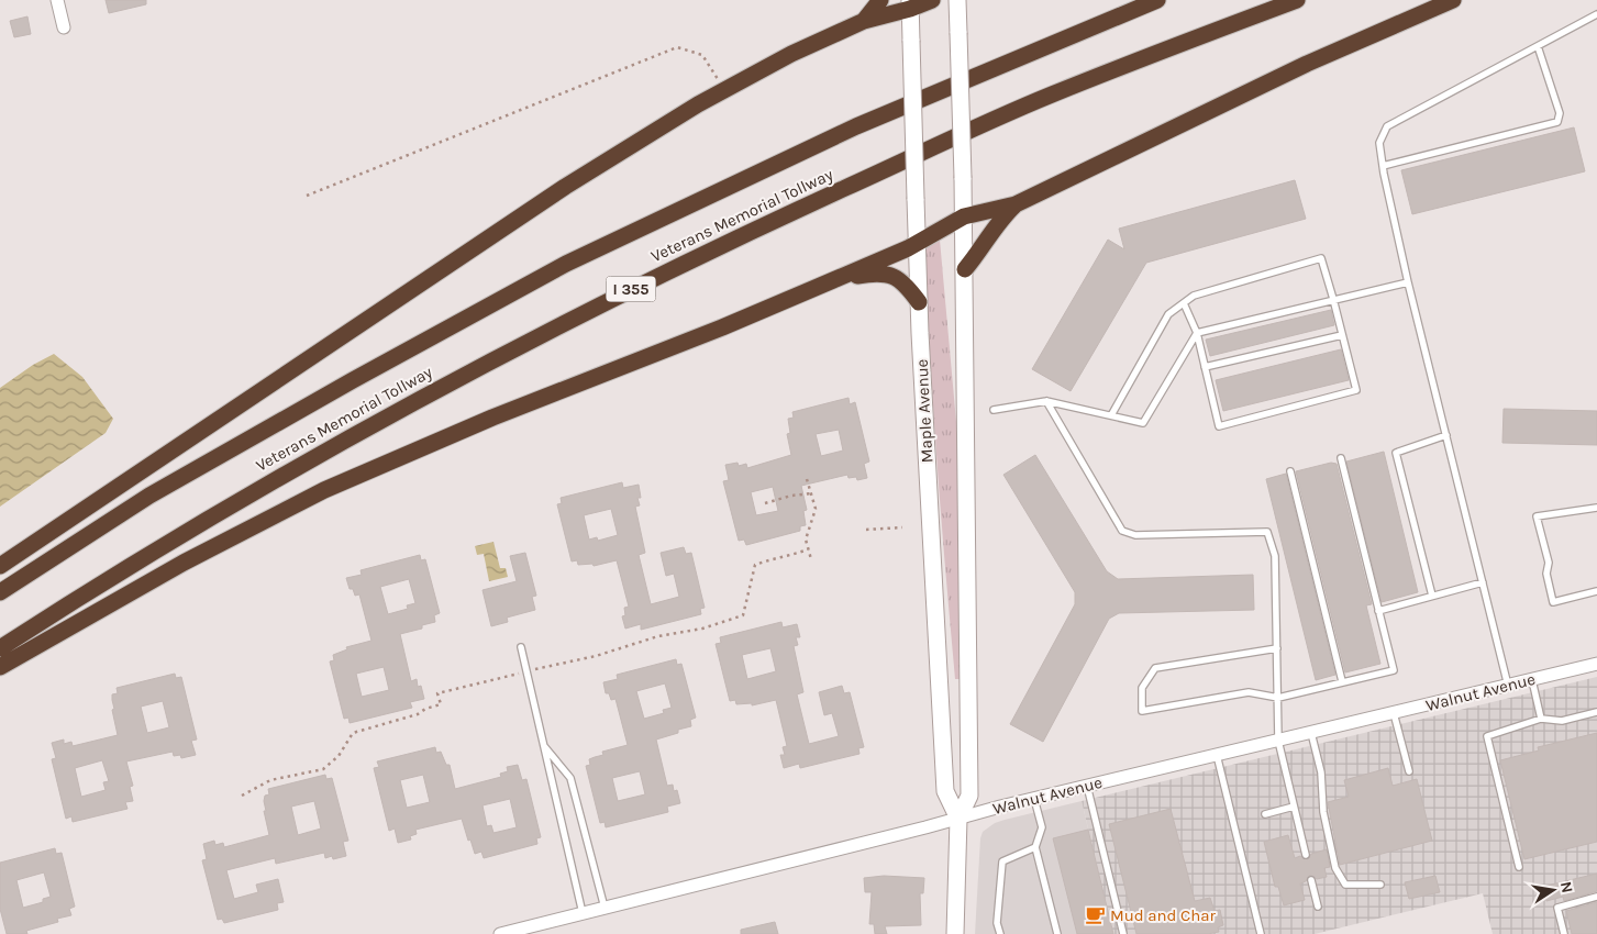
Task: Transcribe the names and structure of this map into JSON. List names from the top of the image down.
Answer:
{
  "streets": {
    "highway": ["Veterans Memorial Tollway", "I 355"],
    "main road": ["Maple Avenue"],
    "street": ["Walnut Avenue"]
  },
  "crossings": [
    ["Maple Avenue", "Walnut Avenue"]
  ],
  "places": {
    "cafe": ["Mud and Char"]
  },
  "north": "right"
}
